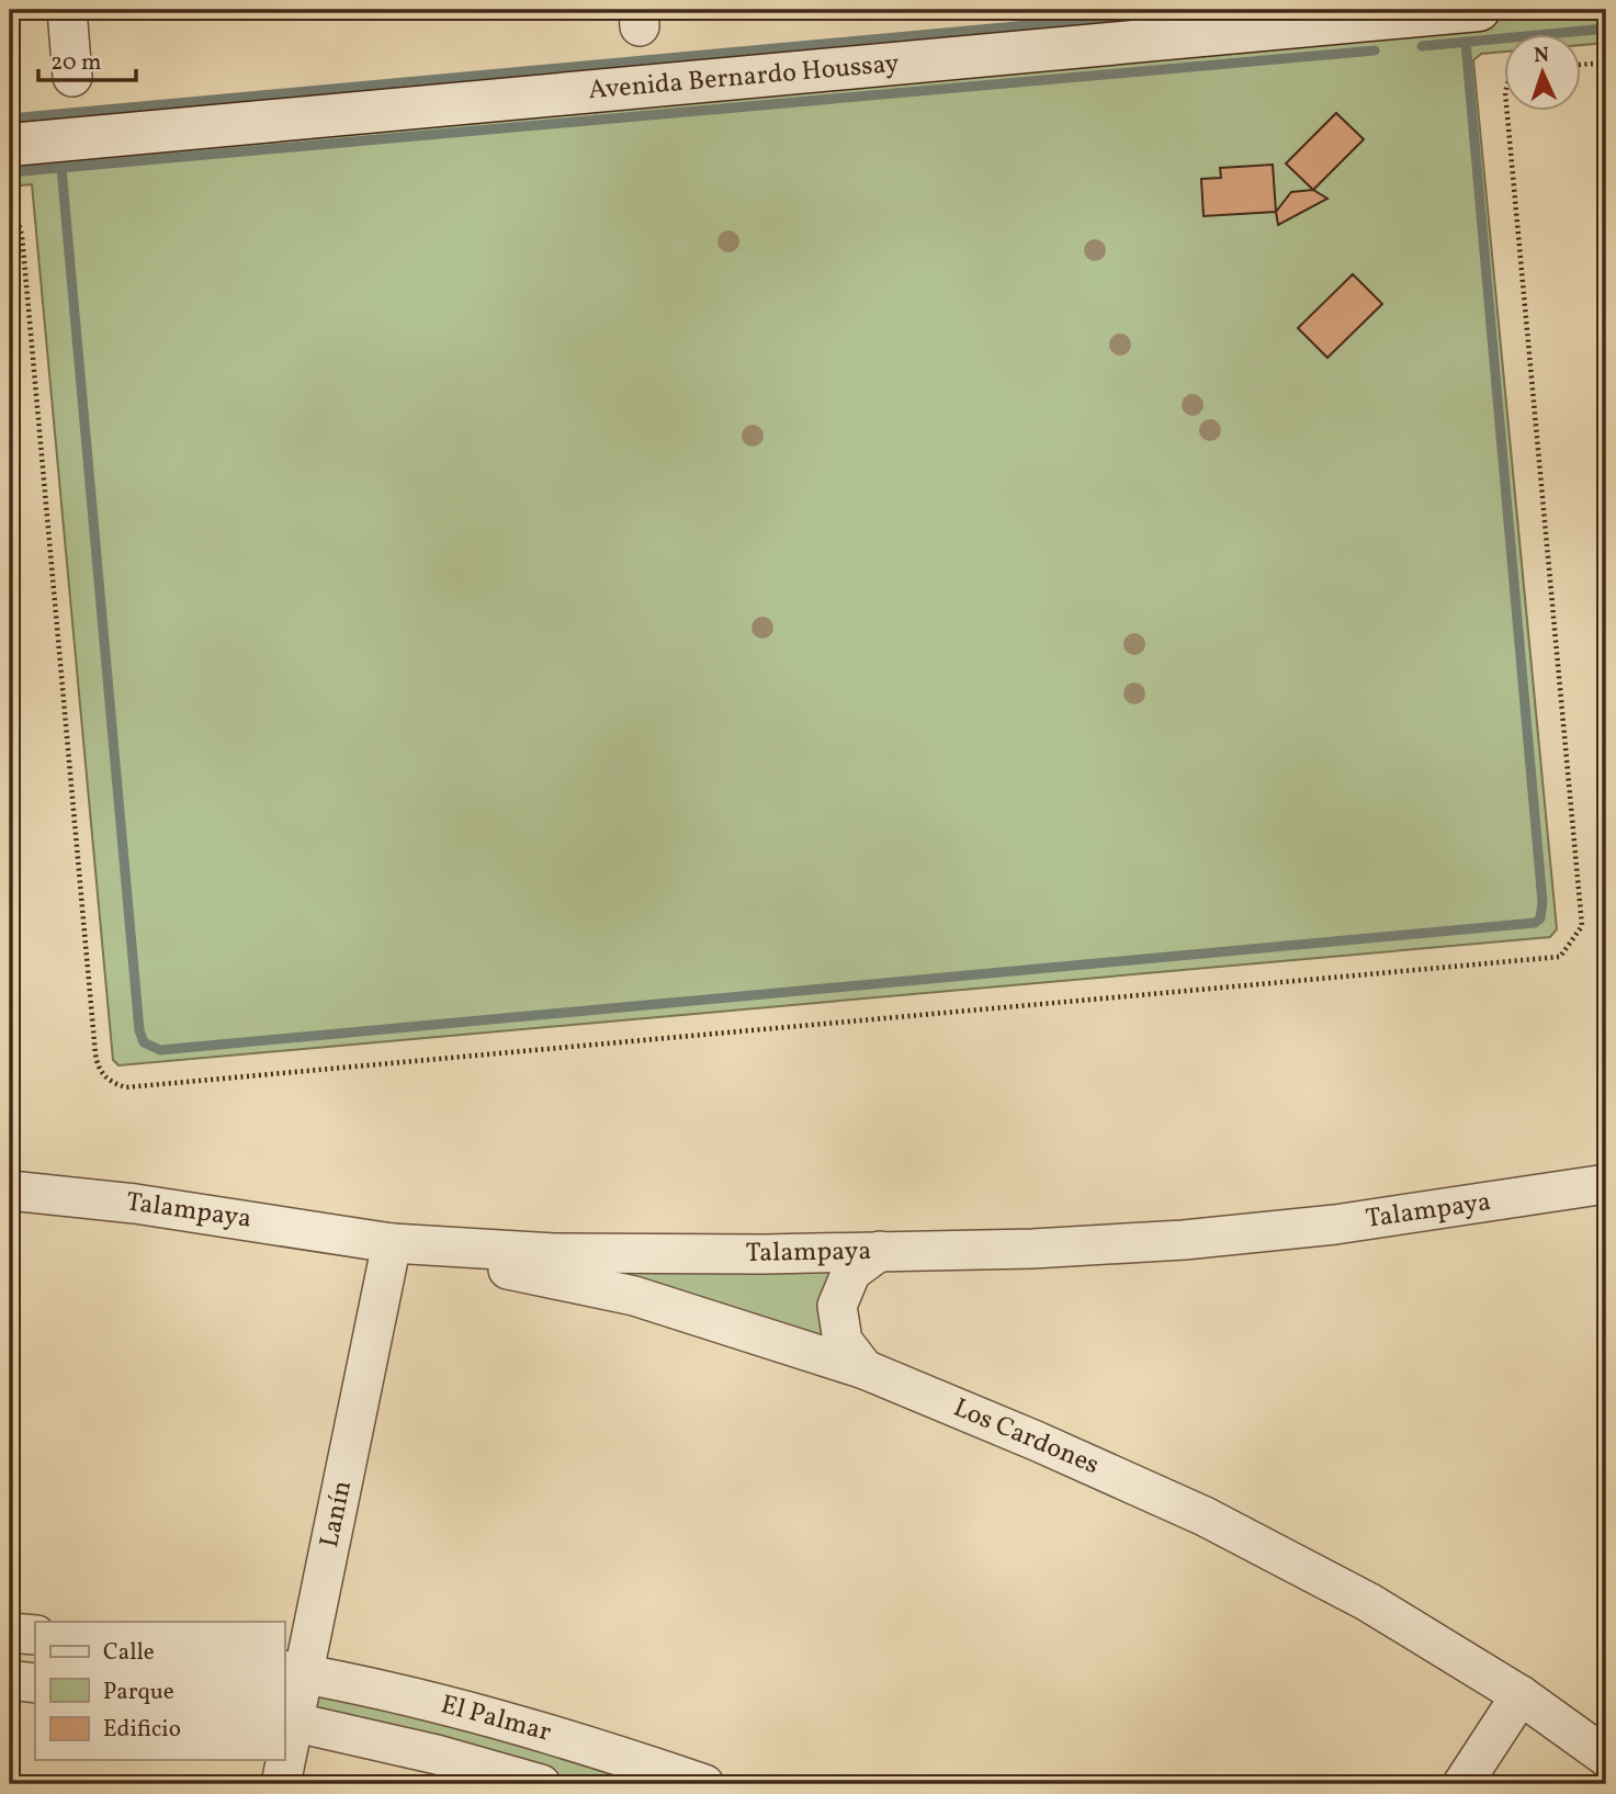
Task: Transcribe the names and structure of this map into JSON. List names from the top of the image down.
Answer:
{
  "streets": {
    "main road": ["Avenida Bernardo Houssay"],
    "street": [
      "Talampaya",
      "Los Cardones",
      "Lanín",
      "El Palmar"
    ]
  },
  "crossings": [
    ["Talampaya", "Los Cardones"],
    ["Talampaya", "Lanín"],
    ["Los Cardones", "Lanín"],
    ["Lanín", "El Palmar"]
  ],
  "legend": ["Calle", "Parque", "Edificio"],
  "scale_bar": "20 m",
  "north": "top"
}
